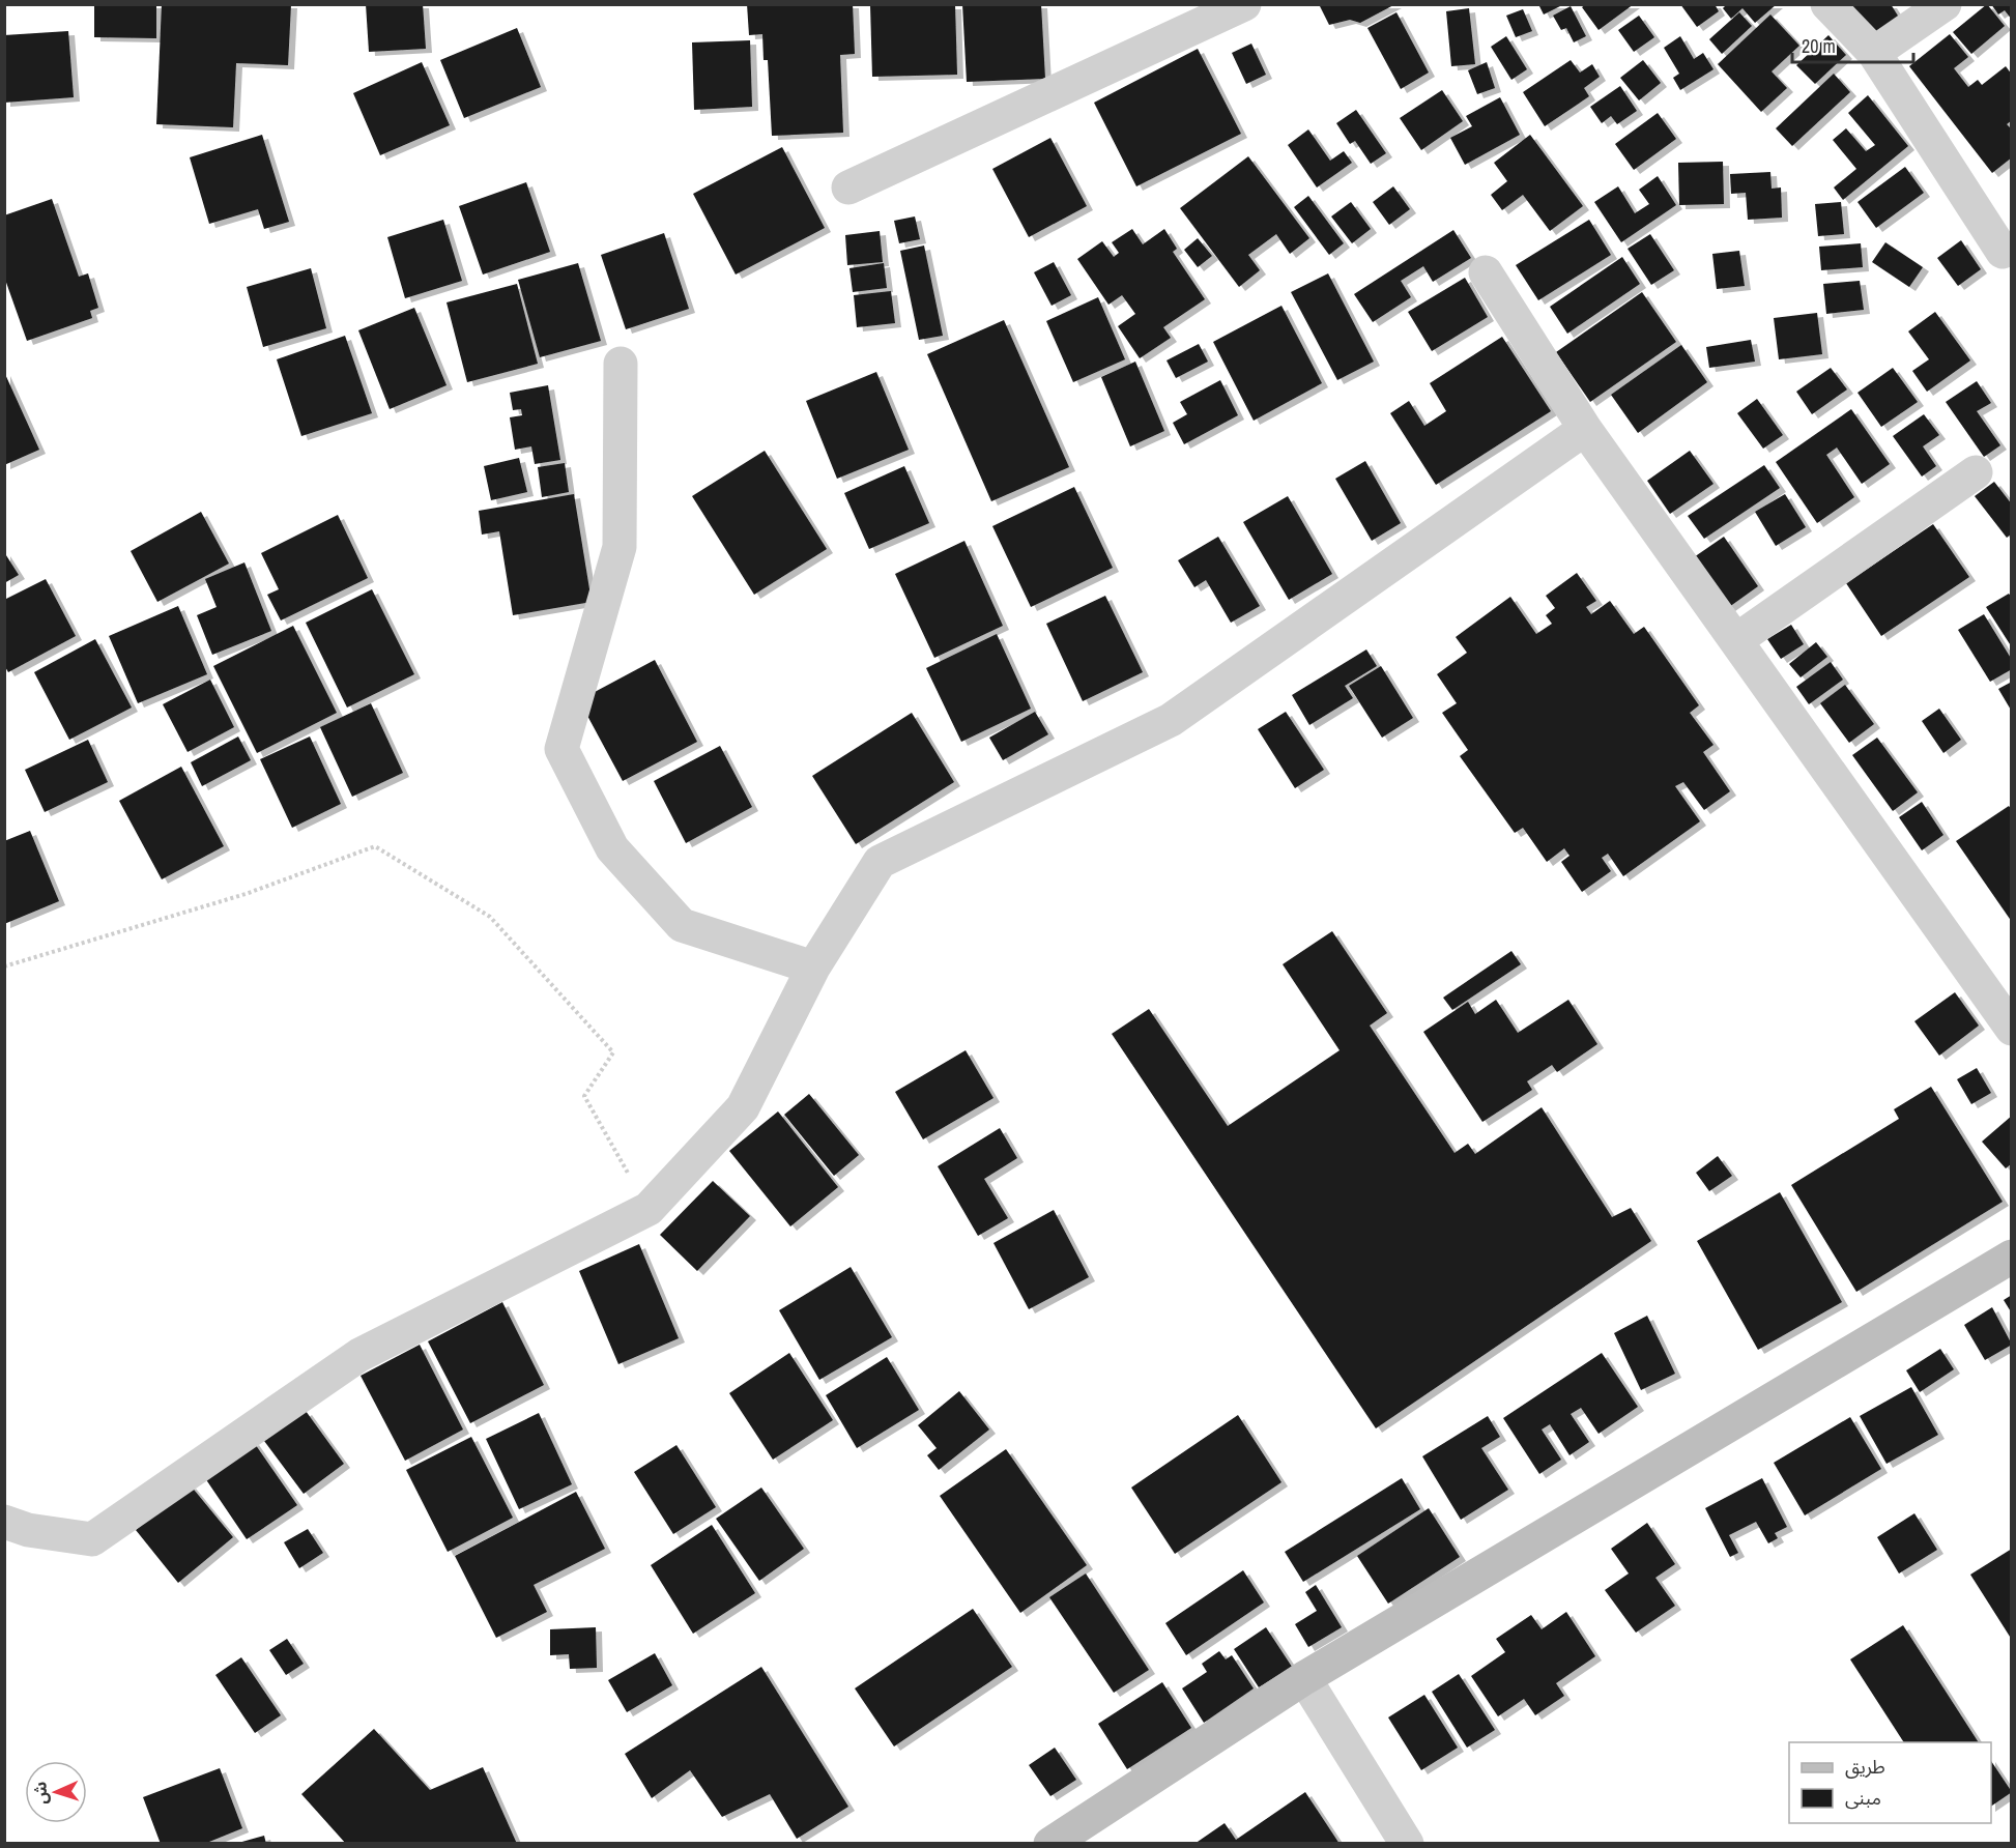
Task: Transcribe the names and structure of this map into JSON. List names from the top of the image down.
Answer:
{
  "legend": ["طريق", "مبنى"],
  "scale_bar": "20 m",
  "north": "left"
}
